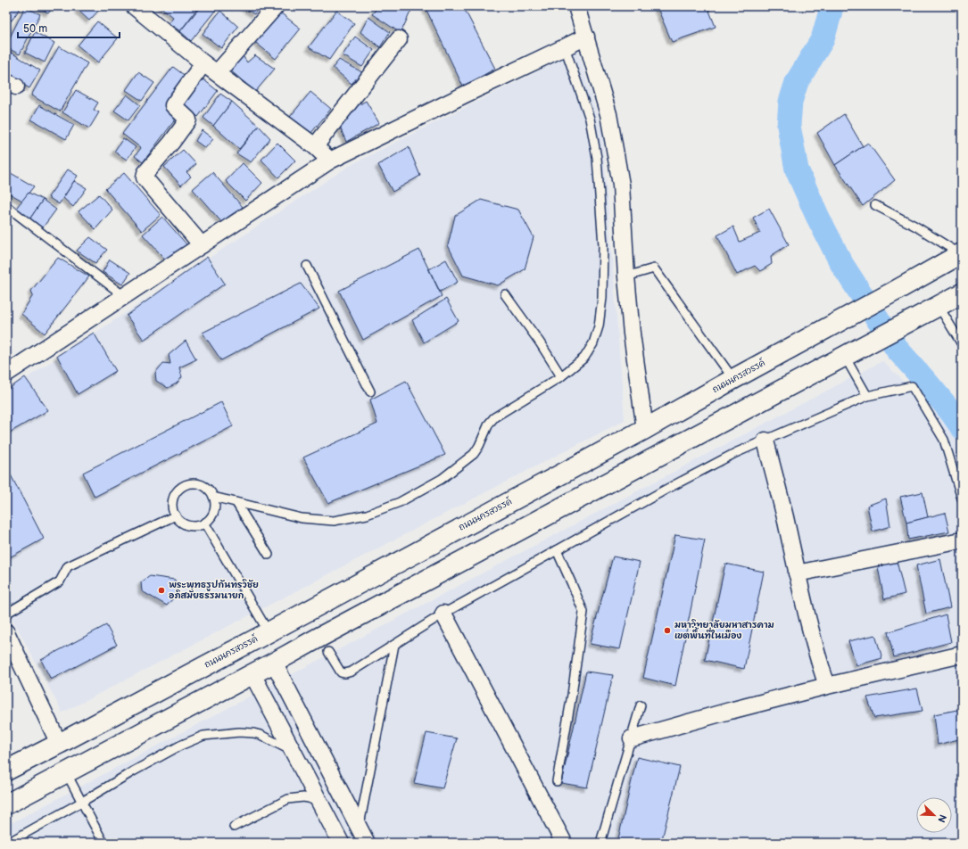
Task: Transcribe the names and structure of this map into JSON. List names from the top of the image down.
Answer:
{
  "streets": {
    "main road": ["ถนนนครสวรรค์"]
  },
  "places": ["พระพุทธรูปกันทรวิชัย อภิสมัยธรรมนายก", "มหาวิทยาลัยมหาสารคาม เขตพื้นที่ในเมือง"],
  "scale_bar": "50 m",
  "north": "bottom right"
}
